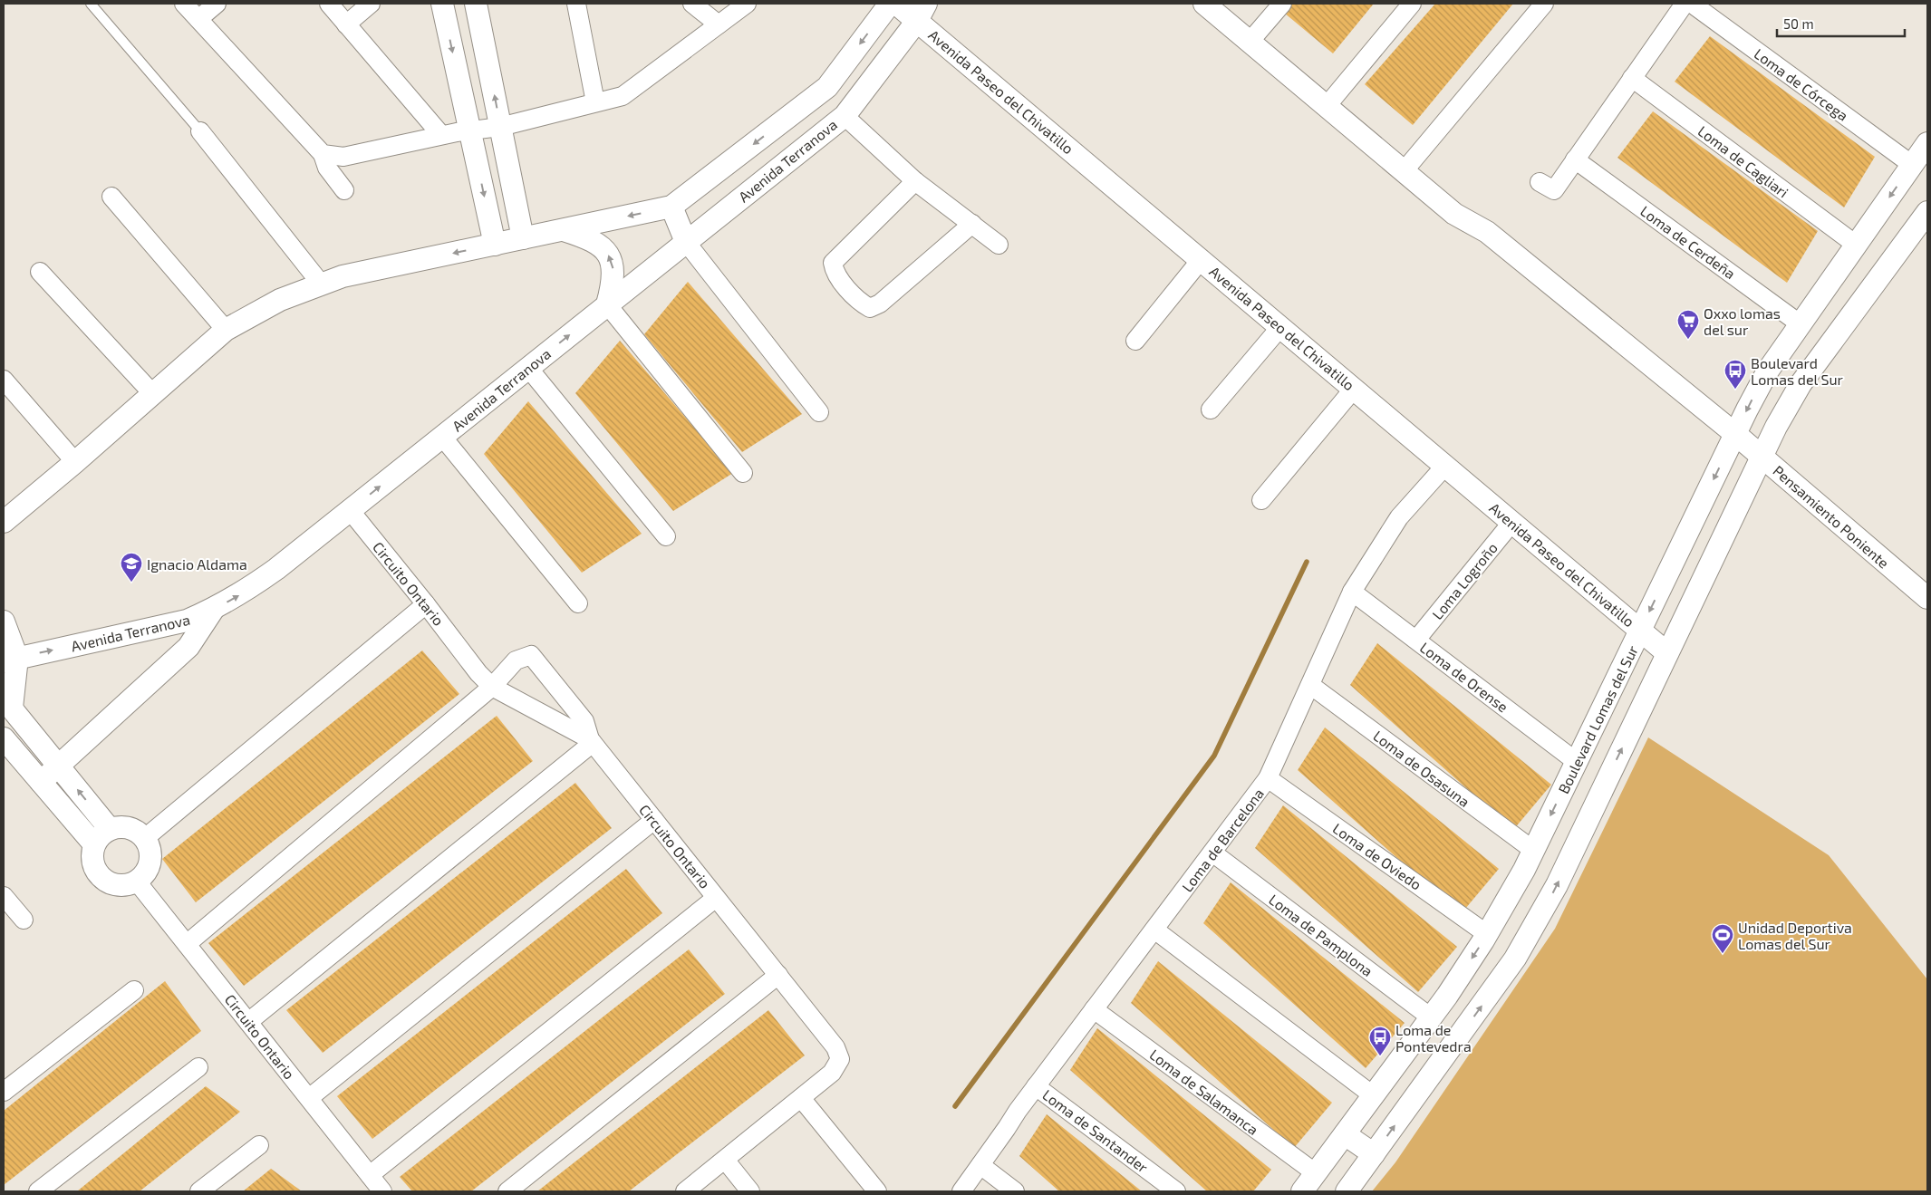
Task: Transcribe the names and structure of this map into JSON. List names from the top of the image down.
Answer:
{
  "streets": {
    "street": [
      "Loma de Córcega",
      "Avenida Paseo del Chivatillo",
      "Avenida Terranova",
      "Loma de Cagliari",
      "Loma de Cerdeña",
      "Pensamiento Poniente",
      "Loma Logroño",
      "Circuito Ontario",
      "Loma de Orense",
      "Boulevard Lomas del Sur",
      "Loma de Osasuna",
      "Loma de Barcelona",
      "Loma de Oviedo",
      "Loma de Pamplona",
      "Loma de Salamanca",
      "Loma de Santander"
    ]
  },
  "crossings": [
    ["Loma de Córcega", "Boulevard Lomas del Sur"],
    ["Avenida Paseo del Chivatillo", "Avenida Terranova"],
    ["Avenida Paseo del Chivatillo", "Loma Logroño"],
    ["Avenida Paseo del Chivatillo", "Boulevard Lomas del Sur"],
    ["Avenida Paseo del Chivatillo", "Loma de Barcelona"],
    ["Avenida Terranova", "Circuito Ontario"],
    ["Loma de Cagliari", "Boulevard Lomas del Sur"],
    ["Loma de Cerdeña", "Boulevard Lomas del Sur"],
    ["Pensamiento Poniente", "Boulevard Lomas del Sur"],
    ["Loma Logroño", "Loma de Orense"],
    ["Loma de Orense", "Boulevard Lomas del Sur"],
    ["Loma de Orense", "Loma de Barcelona"],
    ["Boulevard Lomas del Sur", "Loma de Osasuna"],
    ["Boulevard Lomas del Sur", "Loma de Oviedo"],
    ["Boulevard Lomas del Sur", "Loma de Pamplona"],
    ["Boulevard Lomas del Sur", "Loma de Salamanca"],
    ["Loma de Osasuna", "Loma de Barcelona"],
    ["Loma de Barcelona", "Loma de Oviedo"],
    ["Loma de Barcelona", "Loma de Pamplona"],
    ["Loma de Barcelona", "Loma de Salamanca"],
    ["Loma de Barcelona", "Loma de Santander"]
  ],
  "places": {
    "supermarket": ["Oxxo lomas del sur"],
    "bus stop": ["Boulevard Lomas del Sur", "Loma de Pontevedra"],
    "school or university": ["Ignacio Aldama"],
    "sports": ["Unidad Deportiva Lomas del Sur"]
  },
  "scale_bar": "50 m"
}
